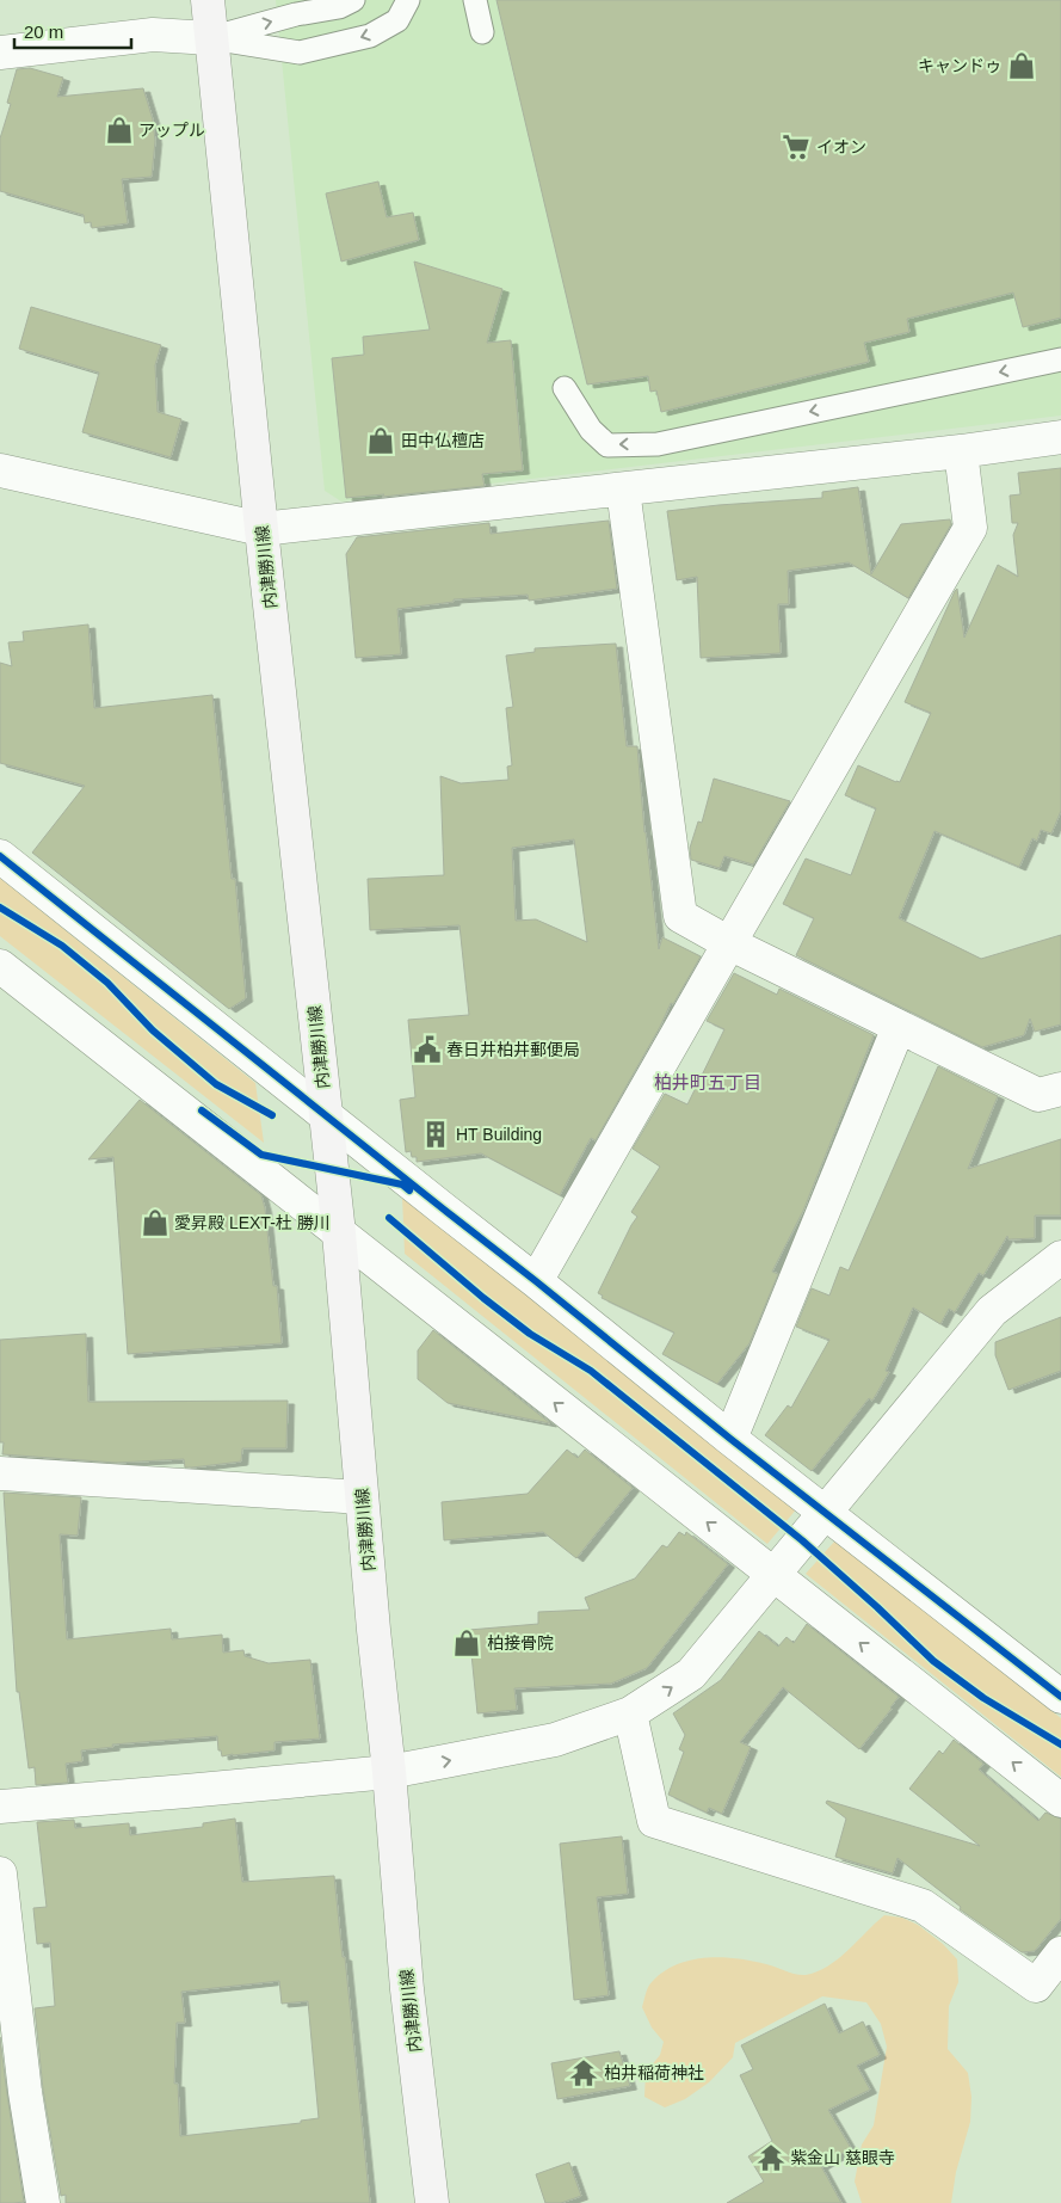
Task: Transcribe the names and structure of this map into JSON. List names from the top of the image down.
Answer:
{
  "streets": {
    "main road": ["内津勝川線"]
  },
  "districts": ["柏井町五丁目"],
  "places": {
    "shop": [
      "キャンドゥ",
      "アップル",
      "田中仏檀店",
      "愛昇殿 LEXT-杜 勝川",
      "柏接骨院"
    ],
    "supermarket": ["イオン"],
    "public building": ["春日井柏井郵便局"],
    "building": ["HT Building"],
    "temple": ["柏井稲荷神社", "紫金山 慈眼寺"]
  },
  "scale_bar": "20 m"
}
